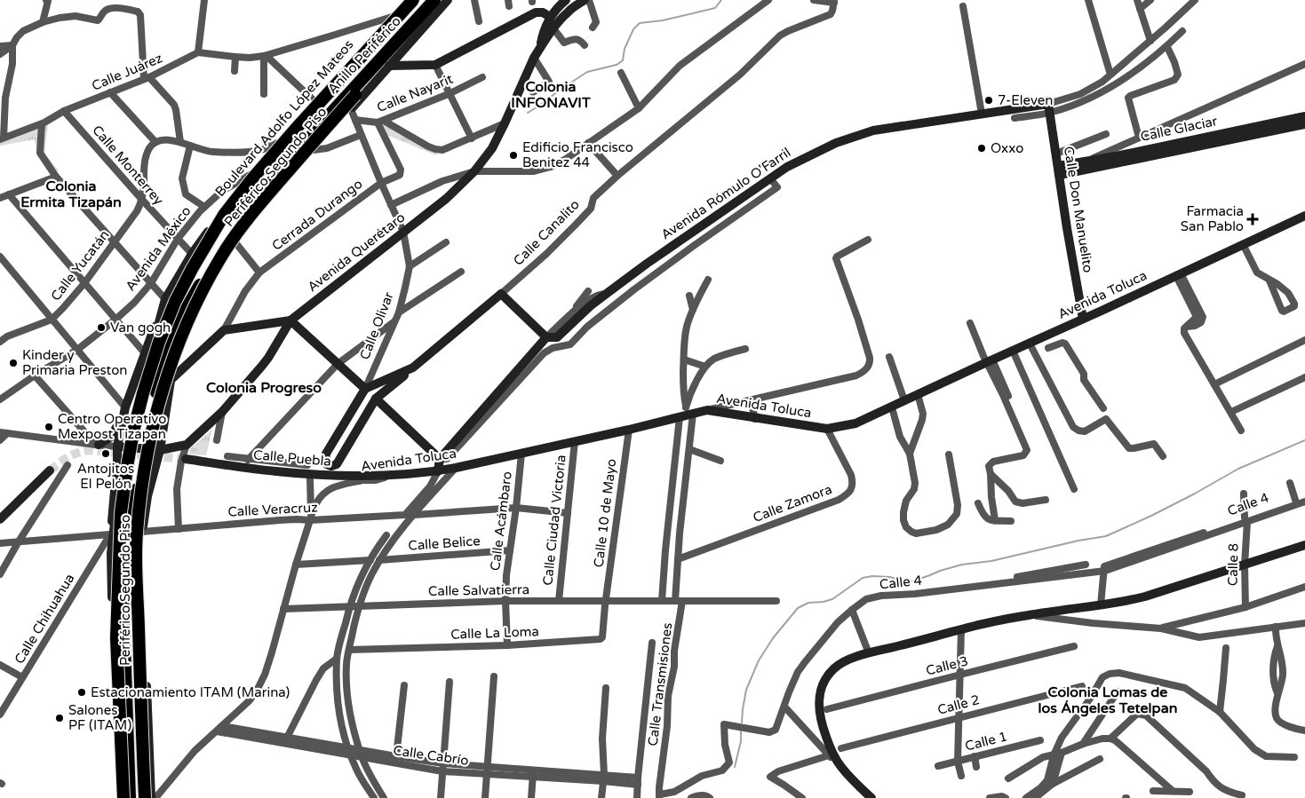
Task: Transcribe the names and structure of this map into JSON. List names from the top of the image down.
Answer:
{
  "streets": {
    "highway": ["Anillo Periférico", "Periférico Segundo Piso"],
    "main road": [
      "Boulevard Adolfo López Mateos",
      "Calle Glaciar",
      "Avenida Rómulo O'Farril",
      "Calle Don Manuelito",
      "Calle Canalito",
      "Avenida Querétaro",
      "Avenida Toluca",
      "Calle Olivar",
      "Calle Puebla"
    ],
    "street": [
      "Calle Juárez",
      "Calle Nayarit",
      "Calle Monterrey",
      "Cerrada Durango",
      "Avenida México",
      "Calle Yucatán",
      "Calle Zamora",
      "Calle 4",
      "Calle Veracruz",
      "Calle 10 de Mayo",
      "Calle Ciudad Victoria",
      "Calle Acámbaro",
      "Calle Belice",
      "Calle 8",
      "Calle Salvatierra",
      "Calle Chihuahua",
      "Calle La Loma",
      "Calle 3",
      "Calle Transmisiones",
      "Calle 2",
      "Calle 1",
      "Calle Cabrío"
    ]
  },
  "crossings": [
    ["Anillo Periférico", "Boulevard Adolfo López Mateos"],
    ["Calle Juárez", "Calle Monterrey"],
    ["Calle Nayarit", "Cerrada Durango"],
    ["Calle Nayarit", "Calle Olivar"],
    ["Boulevard Adolfo López Mateos", "Calle Monterrey"],
    ["Boulevard Adolfo López Mateos", "Avenida México"],
    ["Calle Glaciar", "Calle Don Manuelito"],
    ["Calle Monterrey", "Avenida México"],
    ["Calle Monterrey", "Calle Yucatán"],
    ["Avenida Rómulo O'Farril", "Calle Don Manuelito"],
    ["Calle Don Manuelito", "Avenida Toluca"],
    ["Cerrada Durango", "Calle Olivar"],
    ["Calle Canalito", "Calle Olivar"],
    ["Avenida Querétaro", "Calle Olivar"],
    ["Avenida Toluca", "Calle Puebla"],
    ["Avenida Toluca", "Calle Zamora"],
    ["Avenida Toluca", "Calle Veracruz"],
    ["Avenida Toluca", "Calle 10 de Mayo"],
    ["Avenida Toluca", "Calle Ciudad Victoria"],
    ["Avenida Toluca", "Calle Acámbaro"],
    ["Avenida Toluca", "Calle Transmisiones"],
    ["Calle Zamora", "Calle Transmisiones"],
    ["Calle 4", "Calle 8"],
    ["Calle 4", "Calle Transmisiones"],
    ["Calle 10 de Mayo", "Calle Salvatierra"],
    ["Calle 10 de Mayo", "Calle La Loma"],
    ["Calle Ciudad Victoria", "Calle Salvatierra"],
    ["Calle Acámbaro", "Calle Belice"],
    ["Calle Acámbaro", "Calle Salvatierra"],
    ["Calle Acámbaro", "Calle La Loma"],
    ["Calle Salvatierra", "Calle La Loma"],
    ["Calle Salvatierra", "Calle Transmisiones"]
  ],
  "districts": [
    "Colonia INFONAVIT",
    "Colonia Ermita Tizapán",
    "Colonia Progreso",
    "Colonia Lomas de los Ángeles Tetelpan"
  ],
  "places": {
    "other": [
      "7-Eleven",
      "Oxxo",
      "Edificio Francisco Benitez 44",
      "Van gogh",
      "Kinder y Primaria Preston",
      "Centro Operativo Mexpost Tizapan",
      "Antojitos El Pelón",
      "Estacionamiento ITAM (Marina)",
      "Salones PF (ITAM)"
    ],
    "health": ["Farmacia San Pablo"]
  }
}
